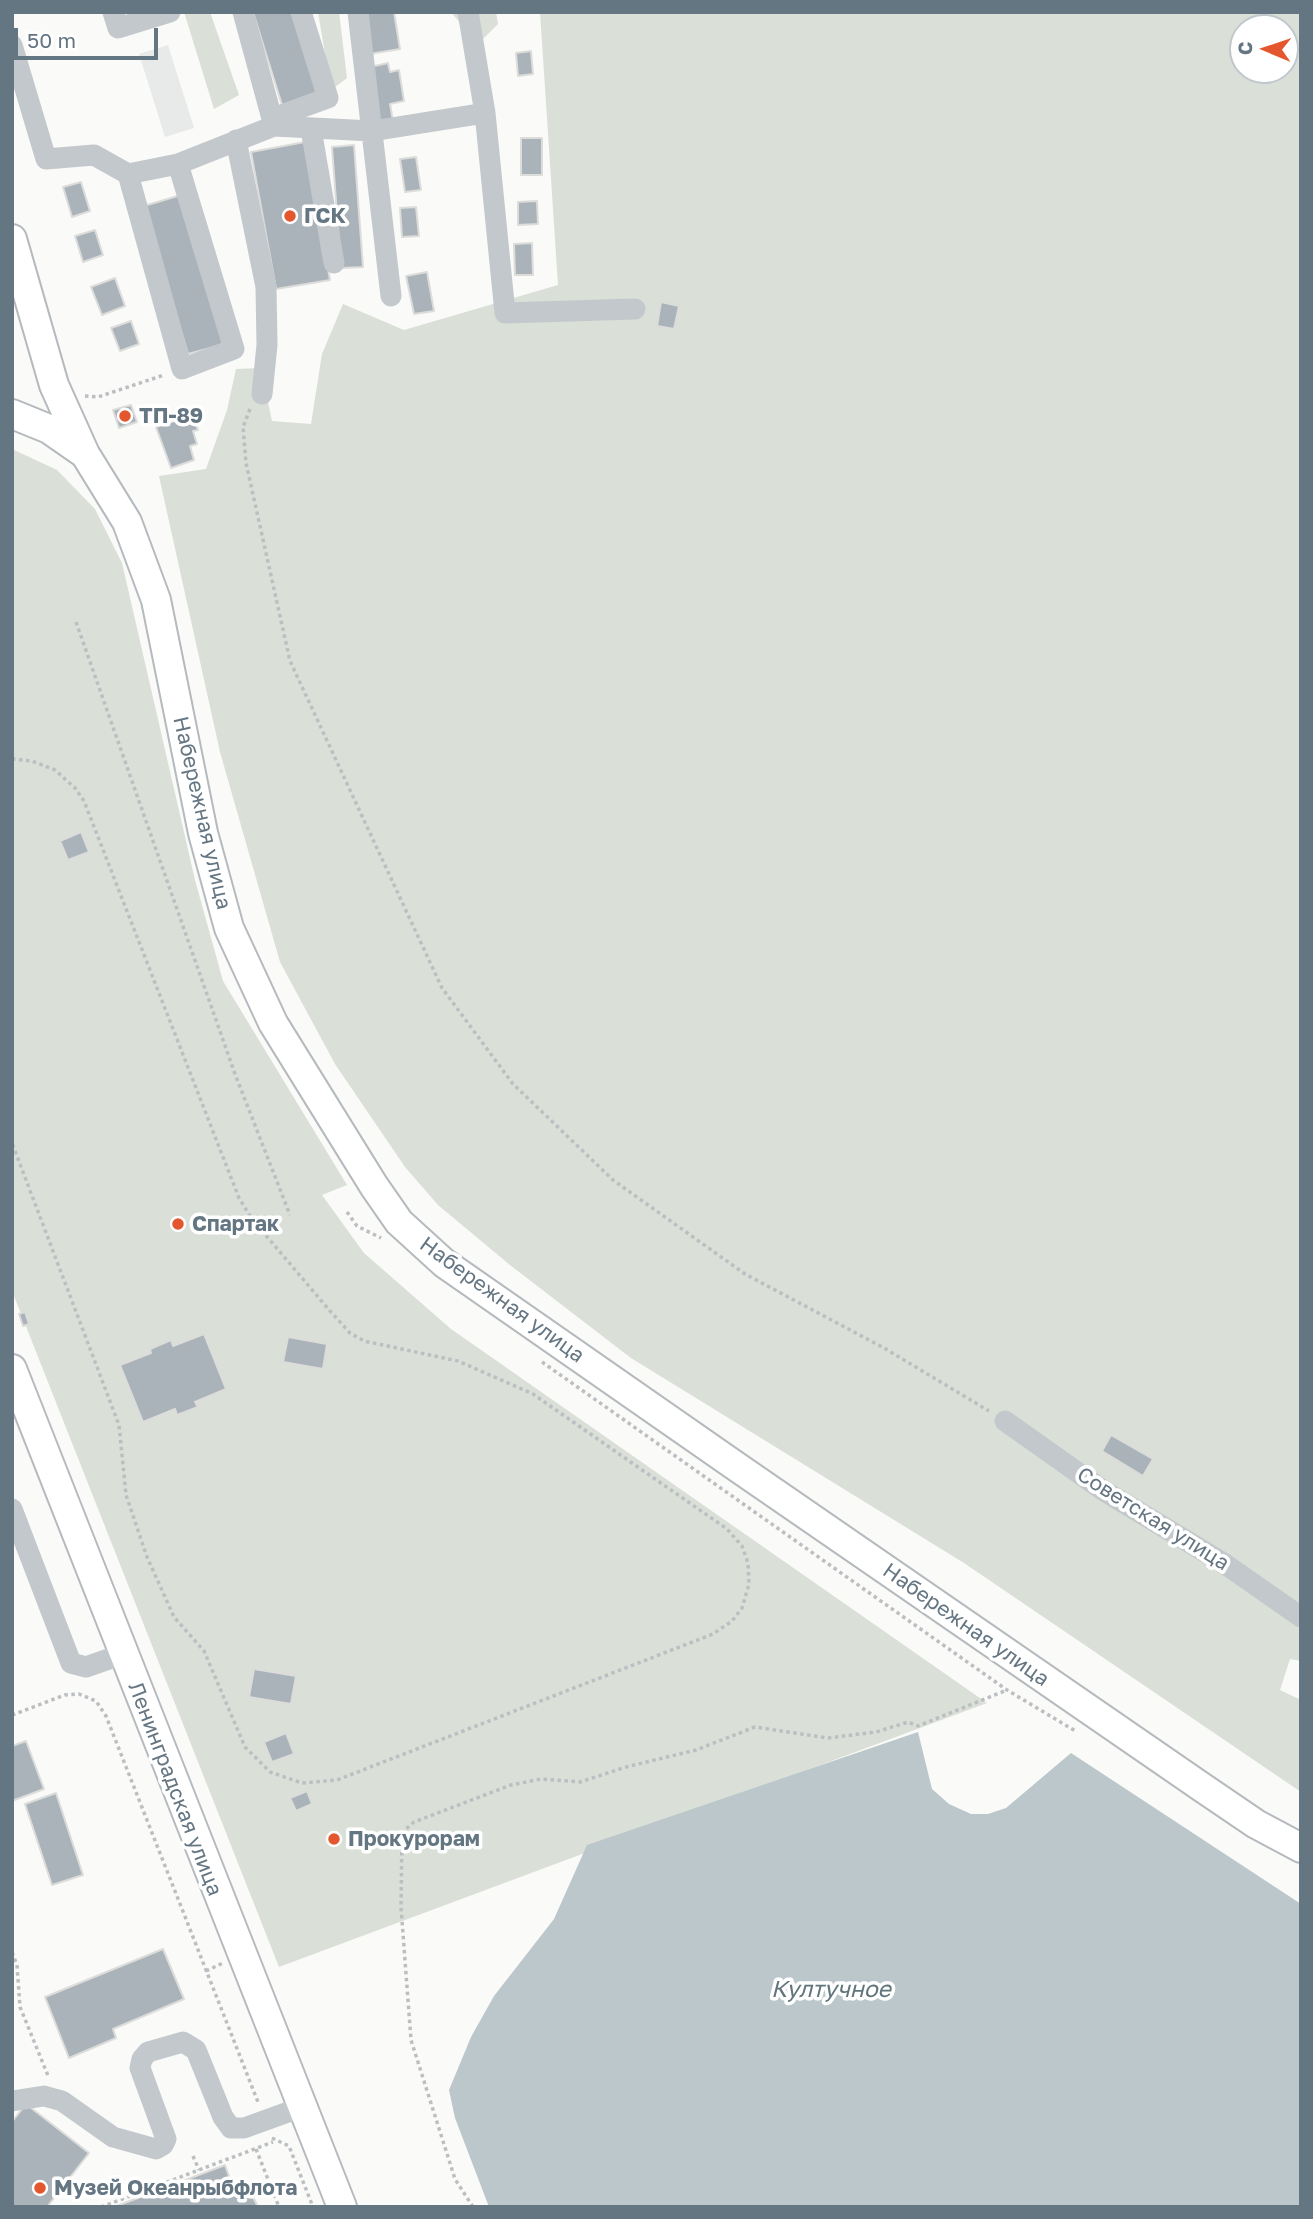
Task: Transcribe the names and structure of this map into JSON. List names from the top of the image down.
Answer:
{
  "streets": {
    "main road": ["Набережная улица", "Ленинградская улица"],
    "street": ["Советская улица"]
  },
  "water": ["Култучное"],
  "places": [
    "ГСК",
    "ТП-89",
    "Спартак",
    "Прокурорам",
    "Музей Океанрыбфлота"
  ],
  "scale_bar": "50 m",
  "north": "left"
}
